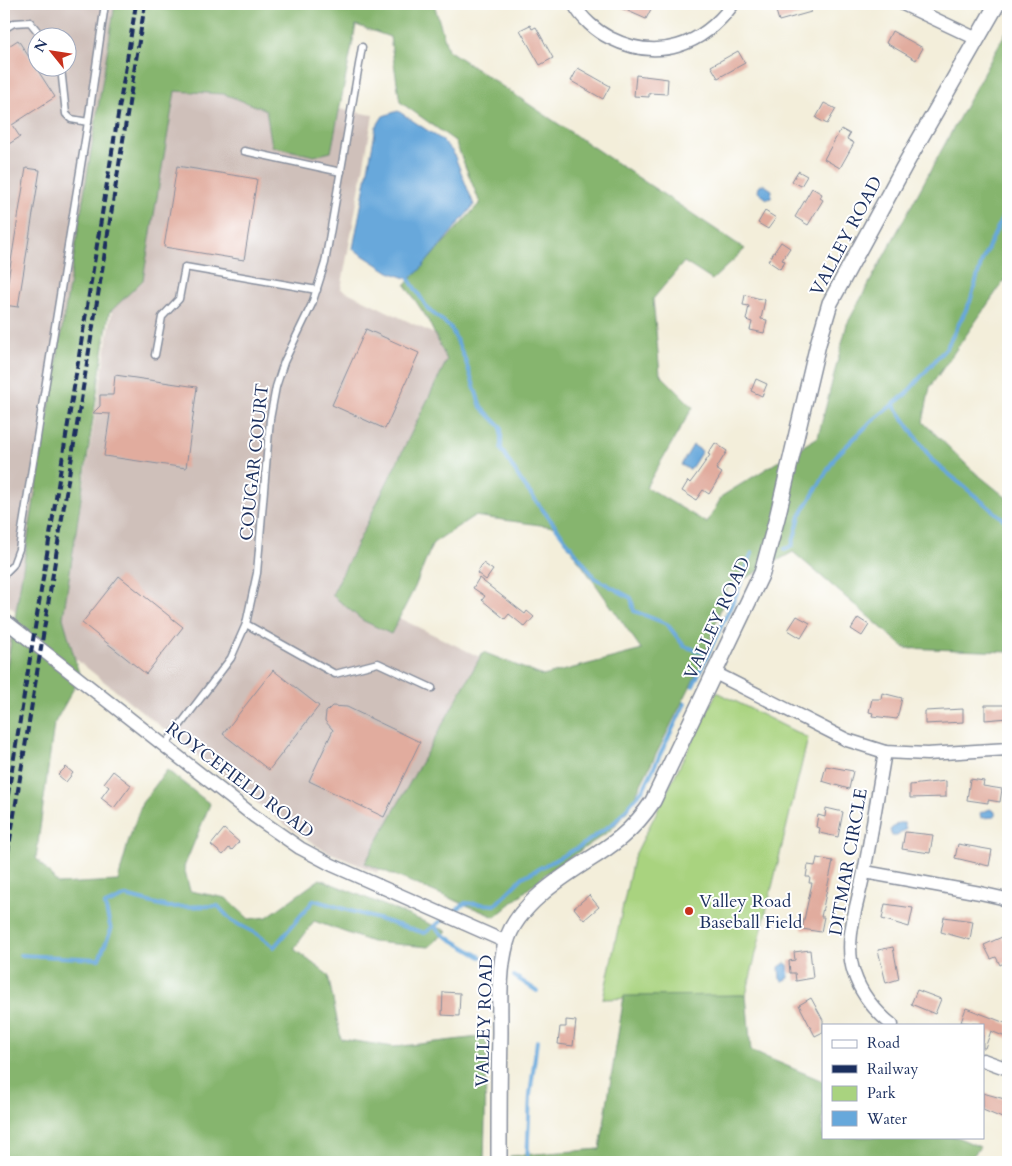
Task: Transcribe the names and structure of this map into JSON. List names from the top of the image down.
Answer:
{
  "streets": {
    "street": ["VALLEY ROAD", "ROYCEFIELD ROAD", "DITMAR CIRCLE"],
    "lane": ["COUGAR COURT"]
  },
  "crossings": [
    ["VALLEY ROAD", "ROYCEFIELD ROAD"],
    ["COUGAR COURT", "ROYCEFIELD ROAD"]
  ],
  "places": ["Valley Road Baseball Field"],
  "legend": [
    "Road",
    "Railway",
    "Park",
    "Water"
  ],
  "north": "top left"
}
